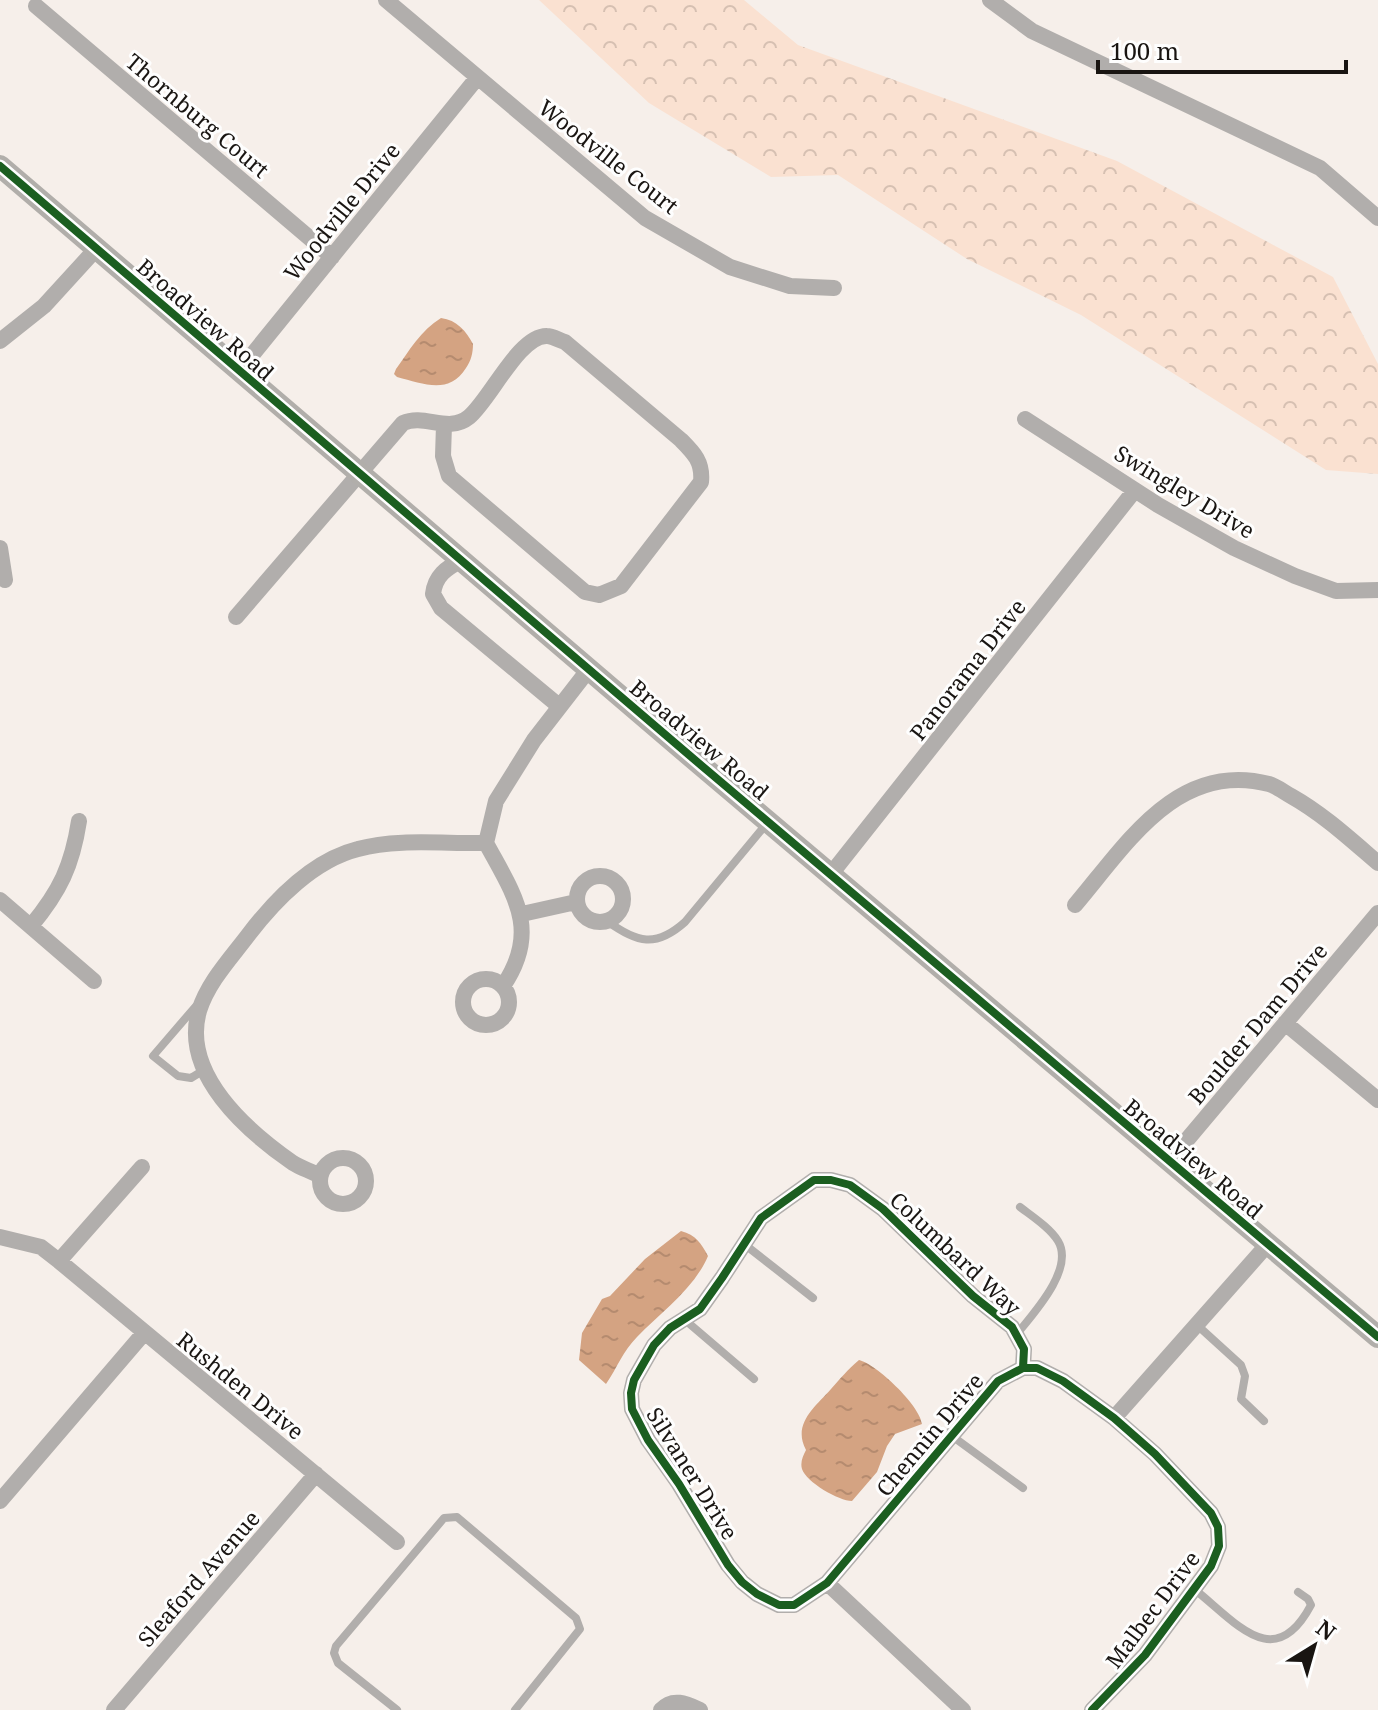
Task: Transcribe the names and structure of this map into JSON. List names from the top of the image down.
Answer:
{
  "streets": {
    "street": [
      "Thornburg Court",
      "Woodville Court",
      "Woodville Drive",
      "Broadview Road",
      "Swingley Drive",
      "Panorama Drive",
      "Boulder Dam Drive",
      "Columbard Way",
      "Rushden Drive",
      "Chennin Drive",
      "Silvaner Drive",
      "Sleaford Avenue",
      "Malbec Drive"
    ]
  },
  "crossings": [
    ["Thornburg Court", "Woodville Drive"],
    ["Woodville Court", "Woodville Drive"],
    ["Woodville Drive", "Broadview Road"],
    ["Broadview Road", "Panorama Drive"],
    ["Broadview Road", "Boulder Dam Drive"],
    ["Swingley Drive", "Panorama Drive"],
    ["Columbard Way", "Chennin Drive"],
    ["Columbard Way", "Silvaner Drive"],
    ["Rushden Drive", "Sleaford Avenue"],
    ["Chennin Drive", "Silvaner Drive"]
  ],
  "scale_bar": "100 m",
  "north": "top right"
}
